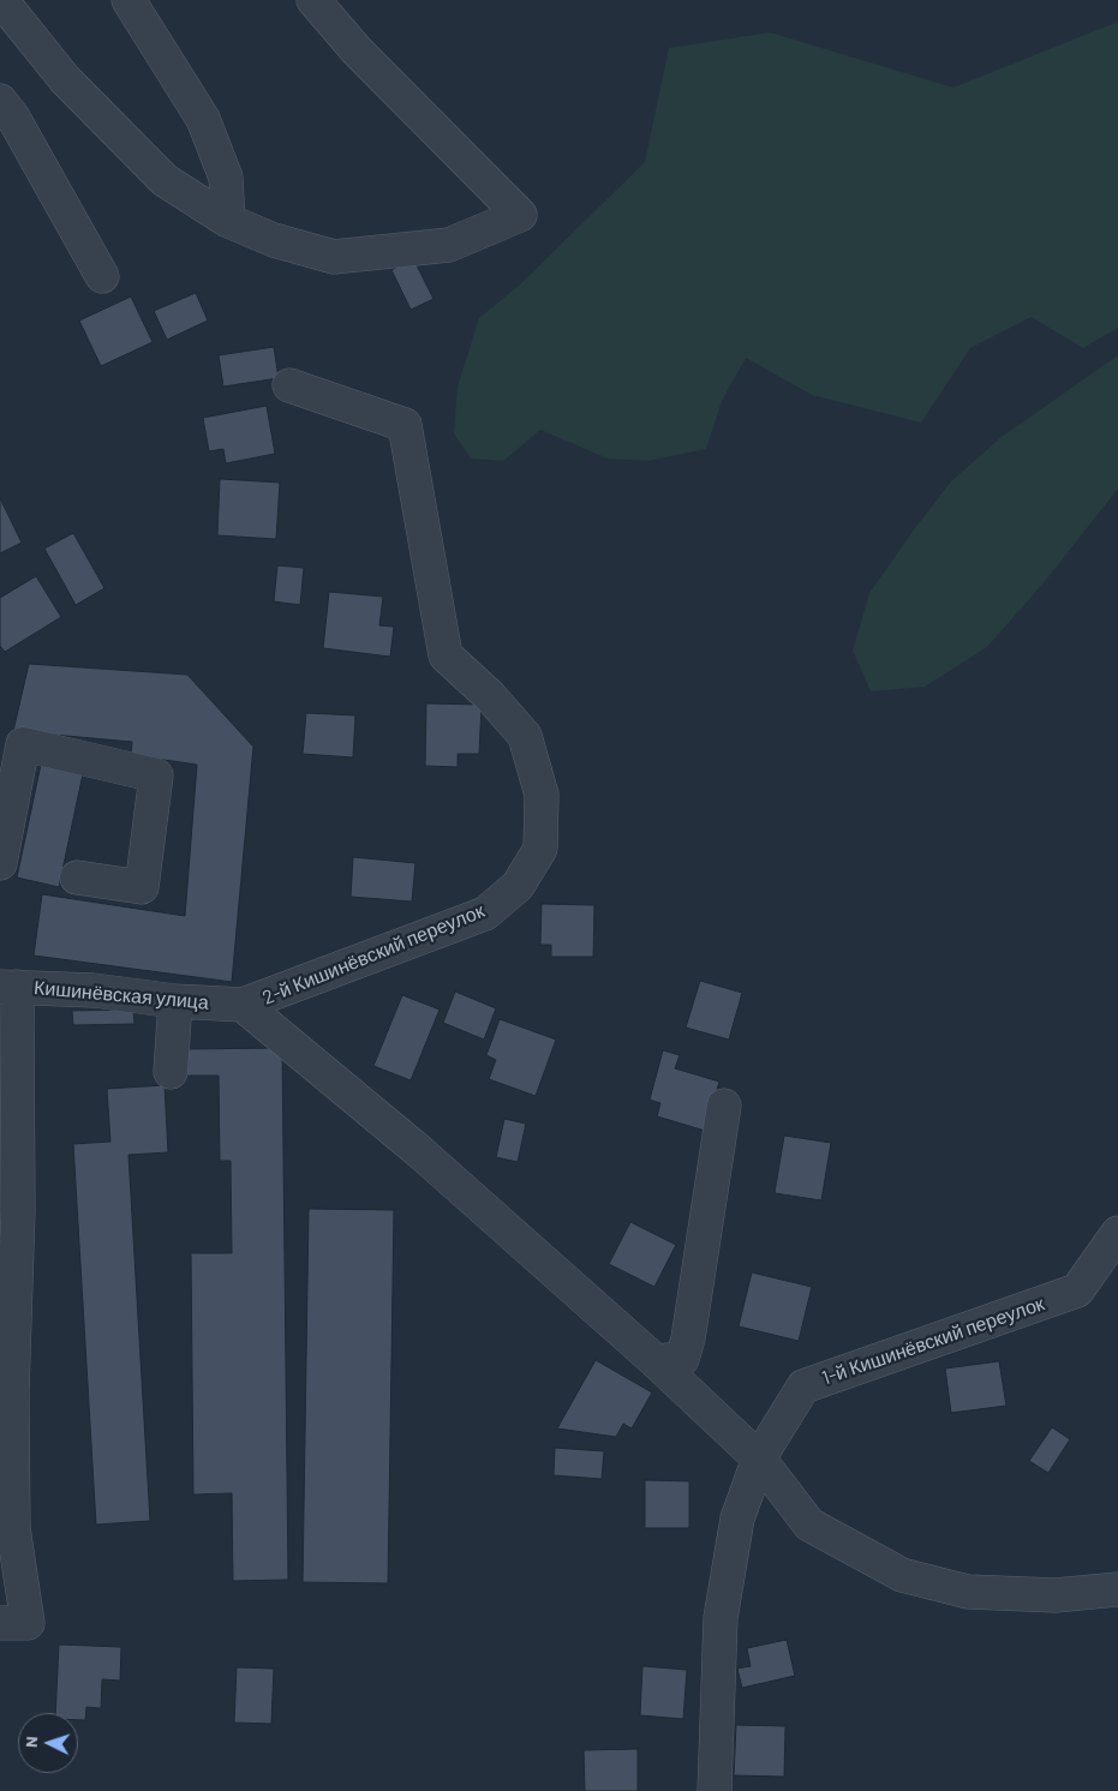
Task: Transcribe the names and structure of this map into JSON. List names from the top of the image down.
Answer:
{
  "streets": {
    "street": ["2-й Кишинёвский переулок", "Кишинёвская улица", "1-й Кишинёвский переулок"]
  },
  "crossings": [
    ["2-й Кишинёвский переулок", "Кишинёвская улица"]
  ],
  "north": "left"
}
